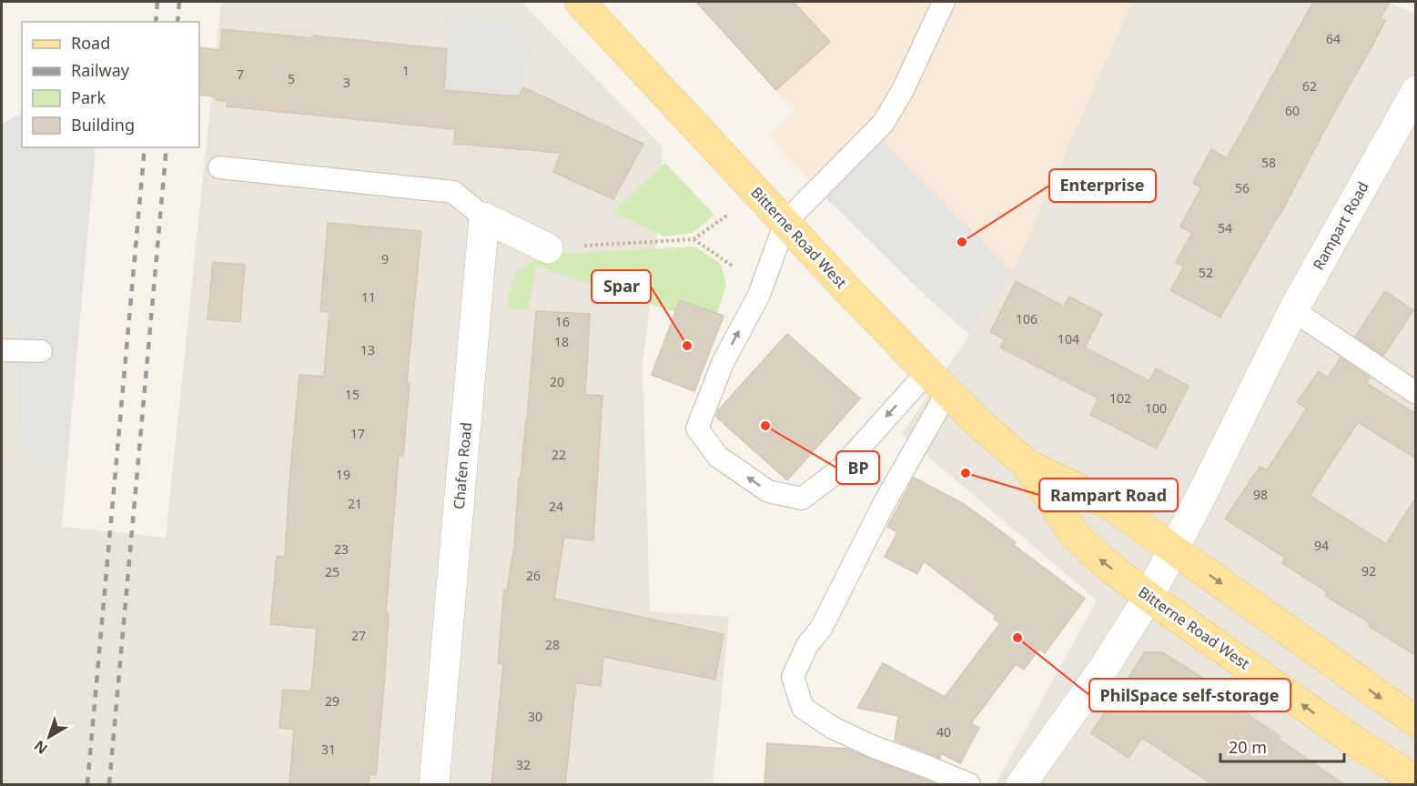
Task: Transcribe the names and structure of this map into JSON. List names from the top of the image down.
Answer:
{
  "streets": {
    "main road": ["Bitterne Road West"],
    "street": ["Rampart Road", "Chafen Road"]
  },
  "crossings": [
    ["Rampart Road", "Bitterne Road West"]
  ],
  "places": [
    "Enterprise",
    "Spar",
    "BP",
    "Rampart Road",
    "PhilSpace self-storage"
  ],
  "house_numbers": [
    "64",
    "1",
    "7",
    "5",
    "3",
    "62",
    "60",
    "58",
    "56",
    "54",
    "9",
    "52",
    "11",
    "106",
    "16",
    "104",
    "18",
    "13",
    "20",
    "15",
    "102",
    "100",
    "17",
    "22",
    "19",
    "98",
    "21",
    "24",
    "94",
    "23",
    "92",
    "25",
    "26",
    "27",
    "28",
    "29",
    "30",
    "40",
    "31",
    "32"
  ],
  "legend": [
    "Road",
    "Railway",
    "Park",
    "Building"
  ],
  "scale_bar": "20 m",
  "north": "bottom left"
}
